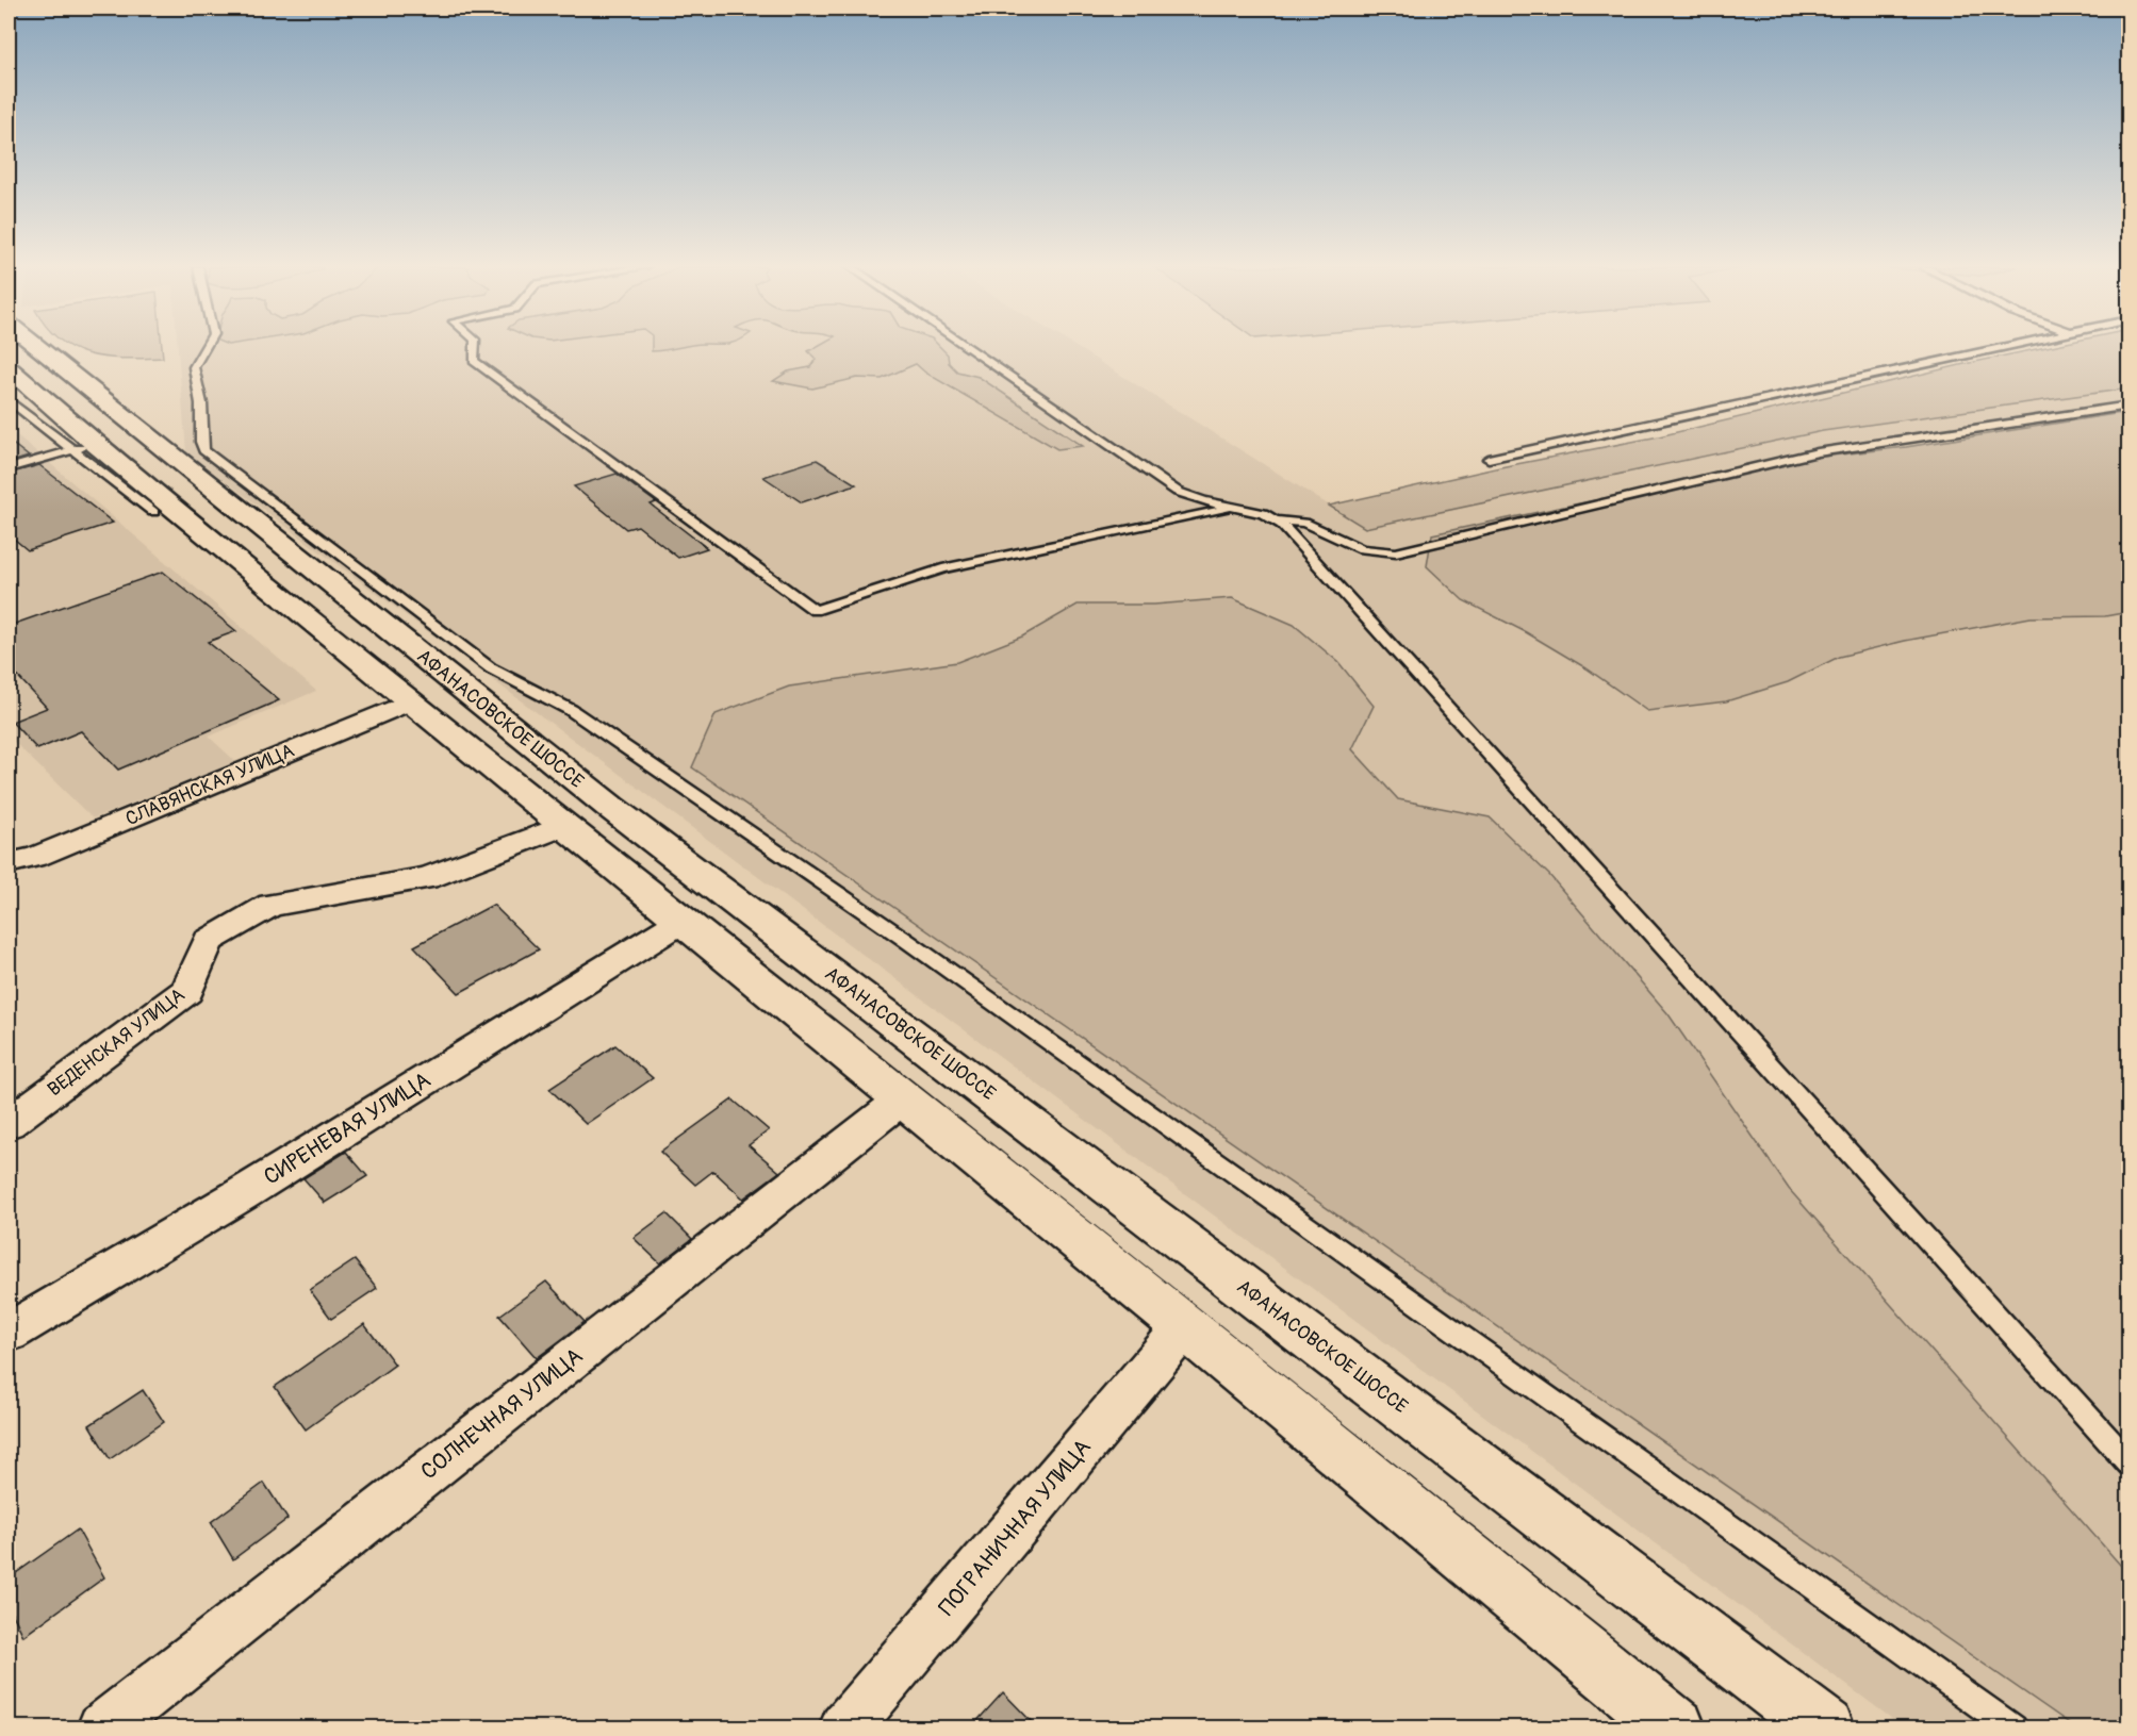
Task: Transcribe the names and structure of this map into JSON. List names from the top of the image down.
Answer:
{
  "streets": {
    "main road": ["АФАНАСОВСКОЕ ШОССЕ"],
    "street": [
      "СЛАВЯНСКАЯ УЛИЦА",
      "ВЕДЕНСКАЯ УЛИЦА",
      "СИРЕНЕВАЯ УЛИЦА",
      "СОЛНЕЧНАЯ УЛИЦА",
      "ПОГРАНИЧНАЯ УЛИЦА"
    ]
  }
}
